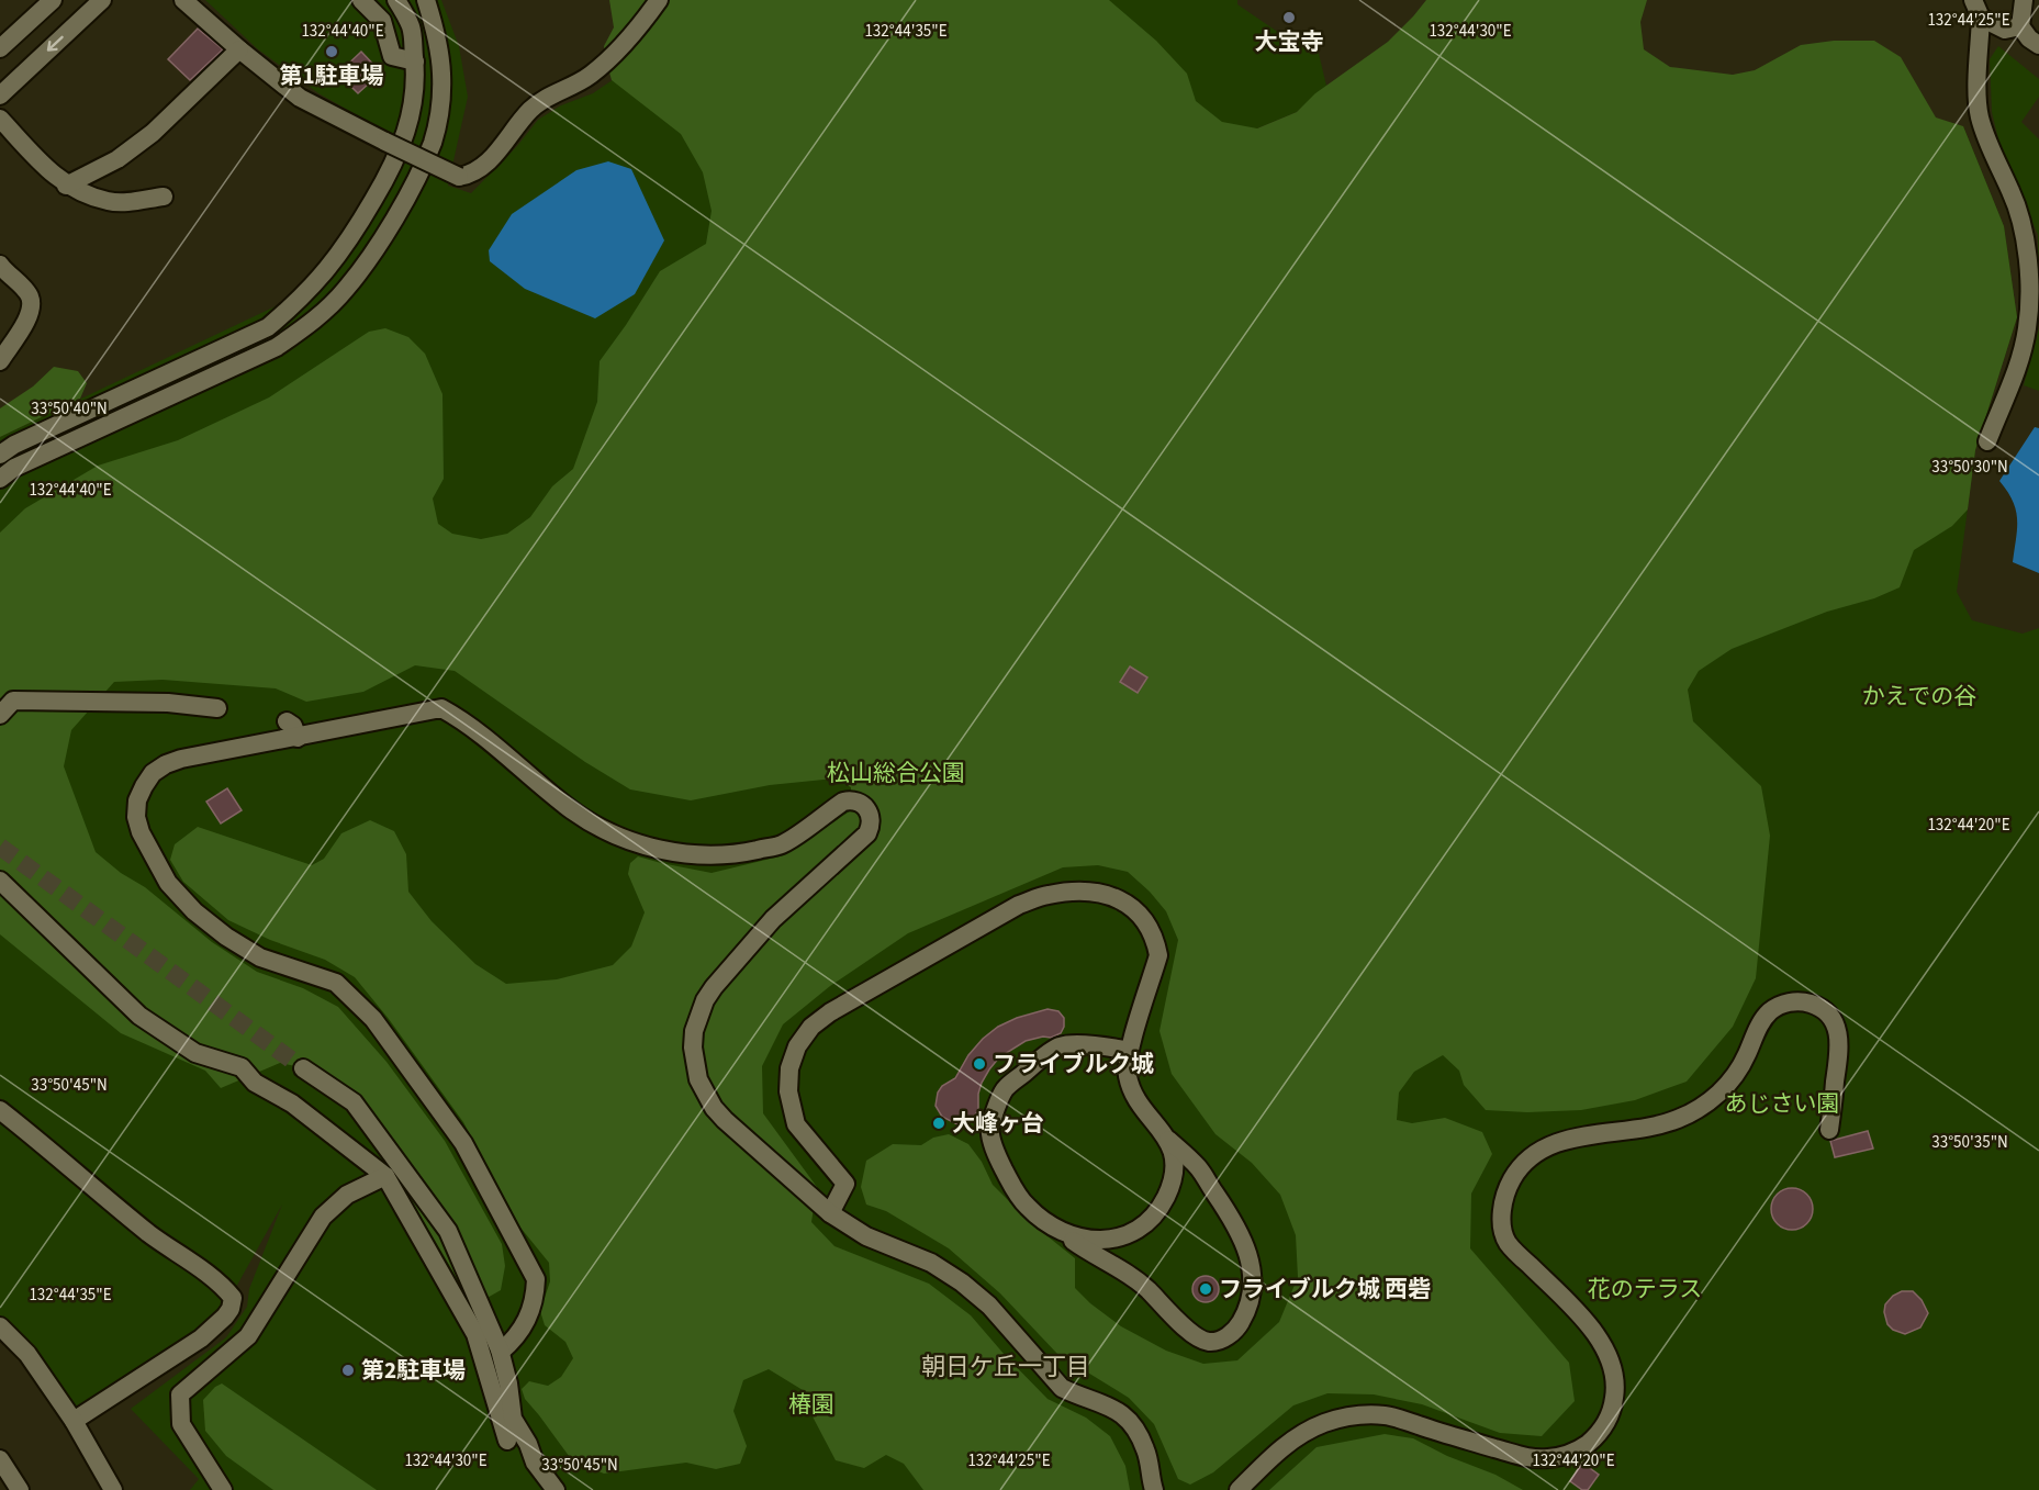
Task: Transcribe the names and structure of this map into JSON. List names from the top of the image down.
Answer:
{
  "districts": ["朝日ケ丘一丁目"],
  "parks": [
    "かえでの谷",
    "松山総合公園",
    "あじさい園",
    "花のテラス",
    "椿園"
  ],
  "places": [
    "大宝寺",
    "第1駐車場",
    "フライブルク城",
    "大峰ヶ台",
    "フライブルク城 西砦",
    "第2駐車場"
  ],
  "coordinates": [
    "132°44'25\"E",
    "132°44'40\"E",
    "132°44'35\"E",
    "132°44'30\"E",
    "33°50'40\"N",
    "33°50'30\"N",
    "132°44'20\"E",
    "33°50'45\"N",
    "33°50'35\"N"
  ]
}
